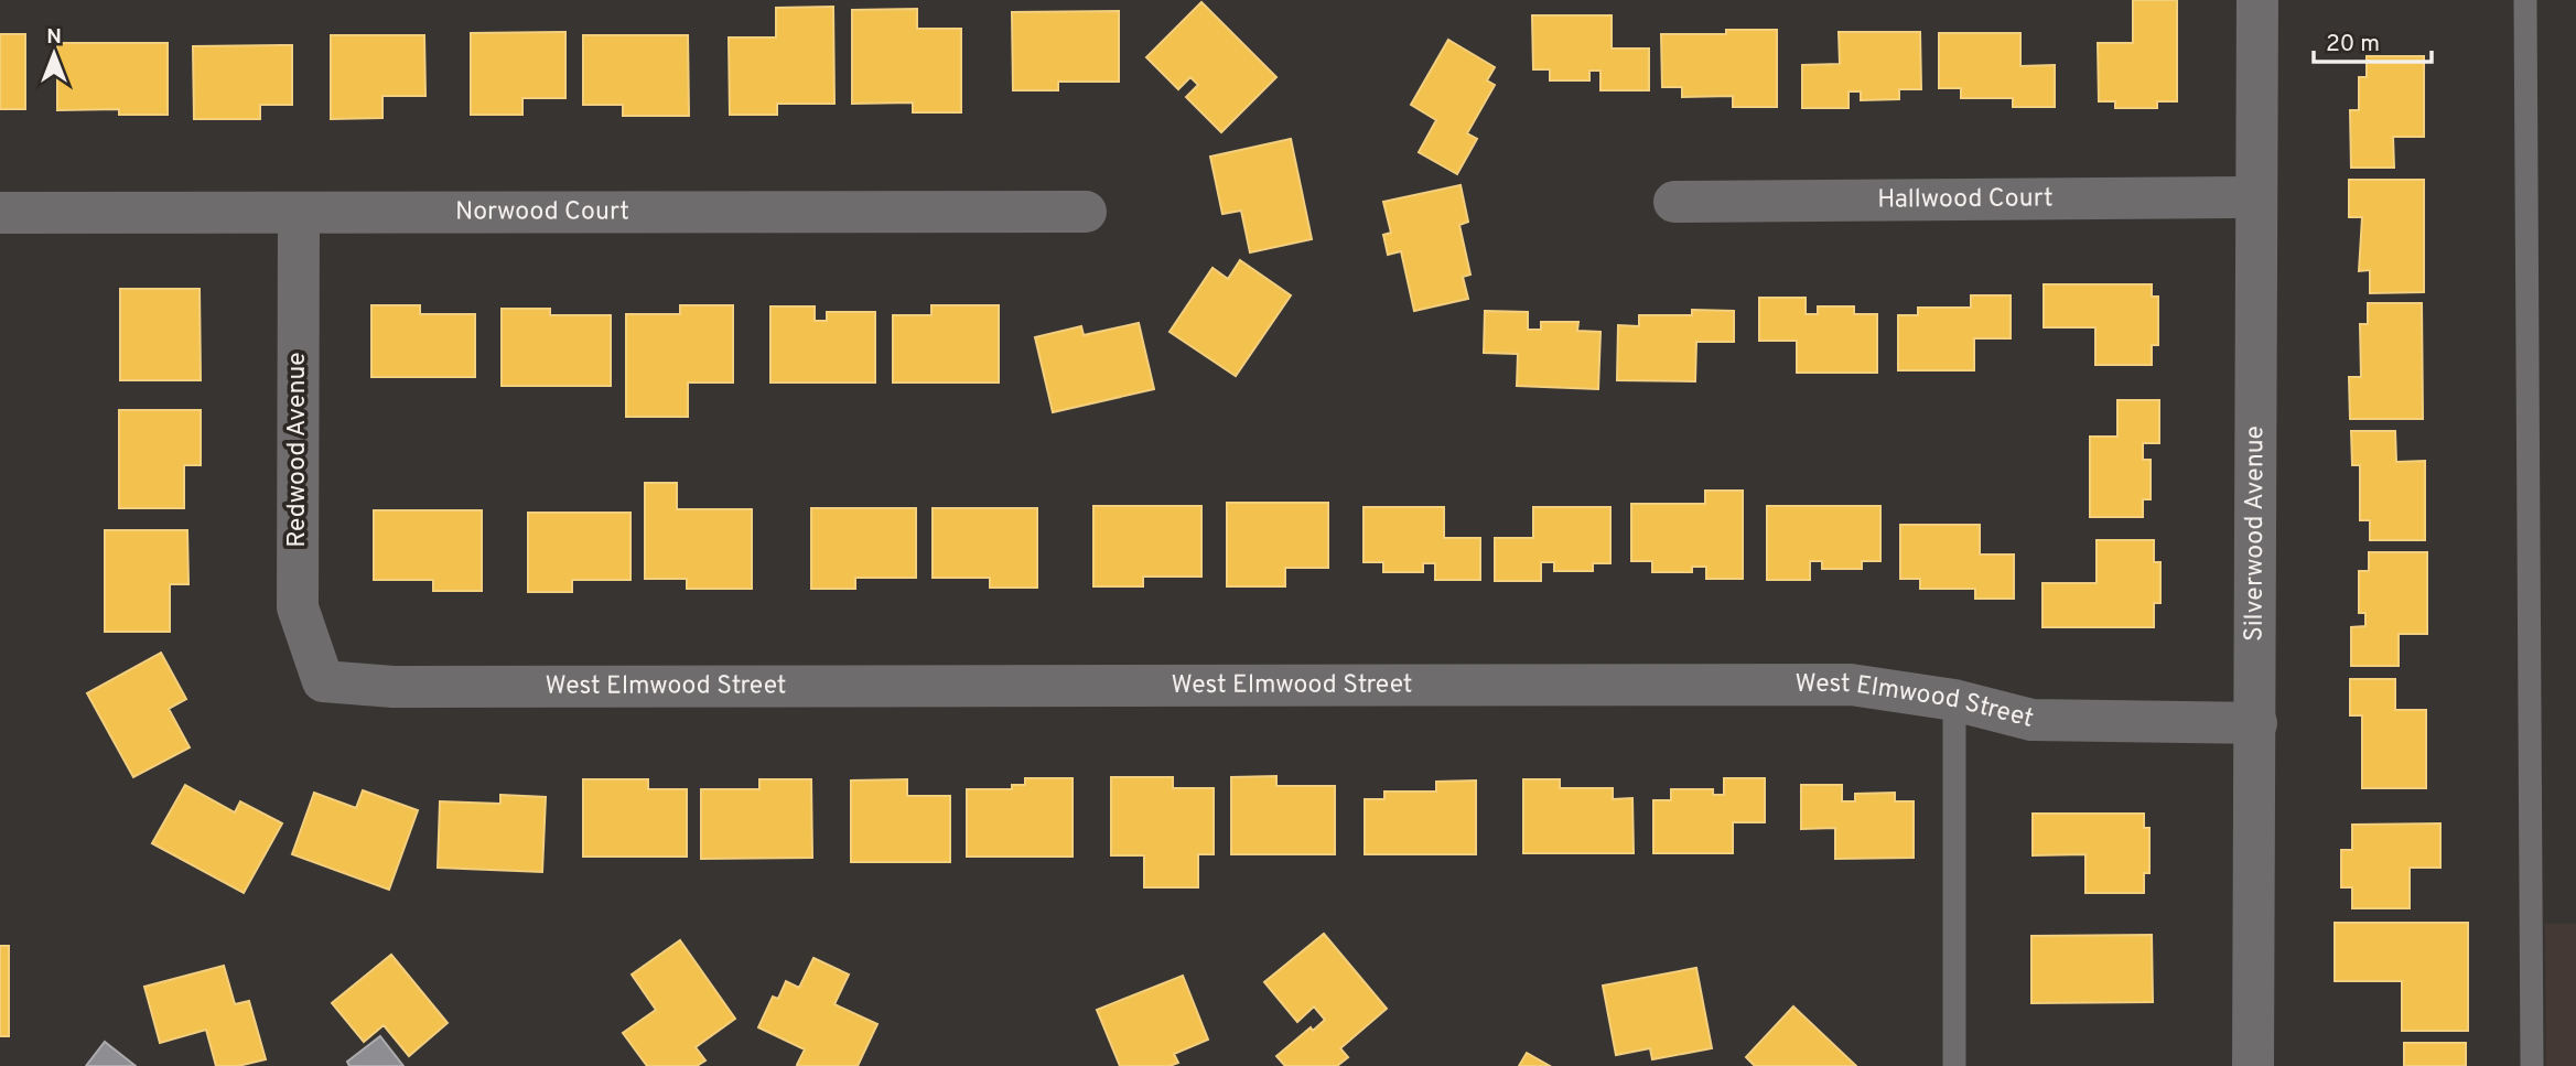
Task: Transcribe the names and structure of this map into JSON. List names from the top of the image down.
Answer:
{
  "streets": {
    "street": [
      "Hallwood Court",
      "Norwood Court",
      "Redwood Avenue",
      "Silverwood Avenue",
      "West Elmwood Street"
    ]
  },
  "crossings": [
    ["Hallwood Court", "Silverwood Avenue"],
    ["Norwood Court", "Redwood Avenue"],
    ["Redwood Avenue", "West Elmwood Street"],
    ["Silverwood Avenue", "West Elmwood Street"]
  ],
  "scale_bar": "20 m",
  "north": "top"
}
